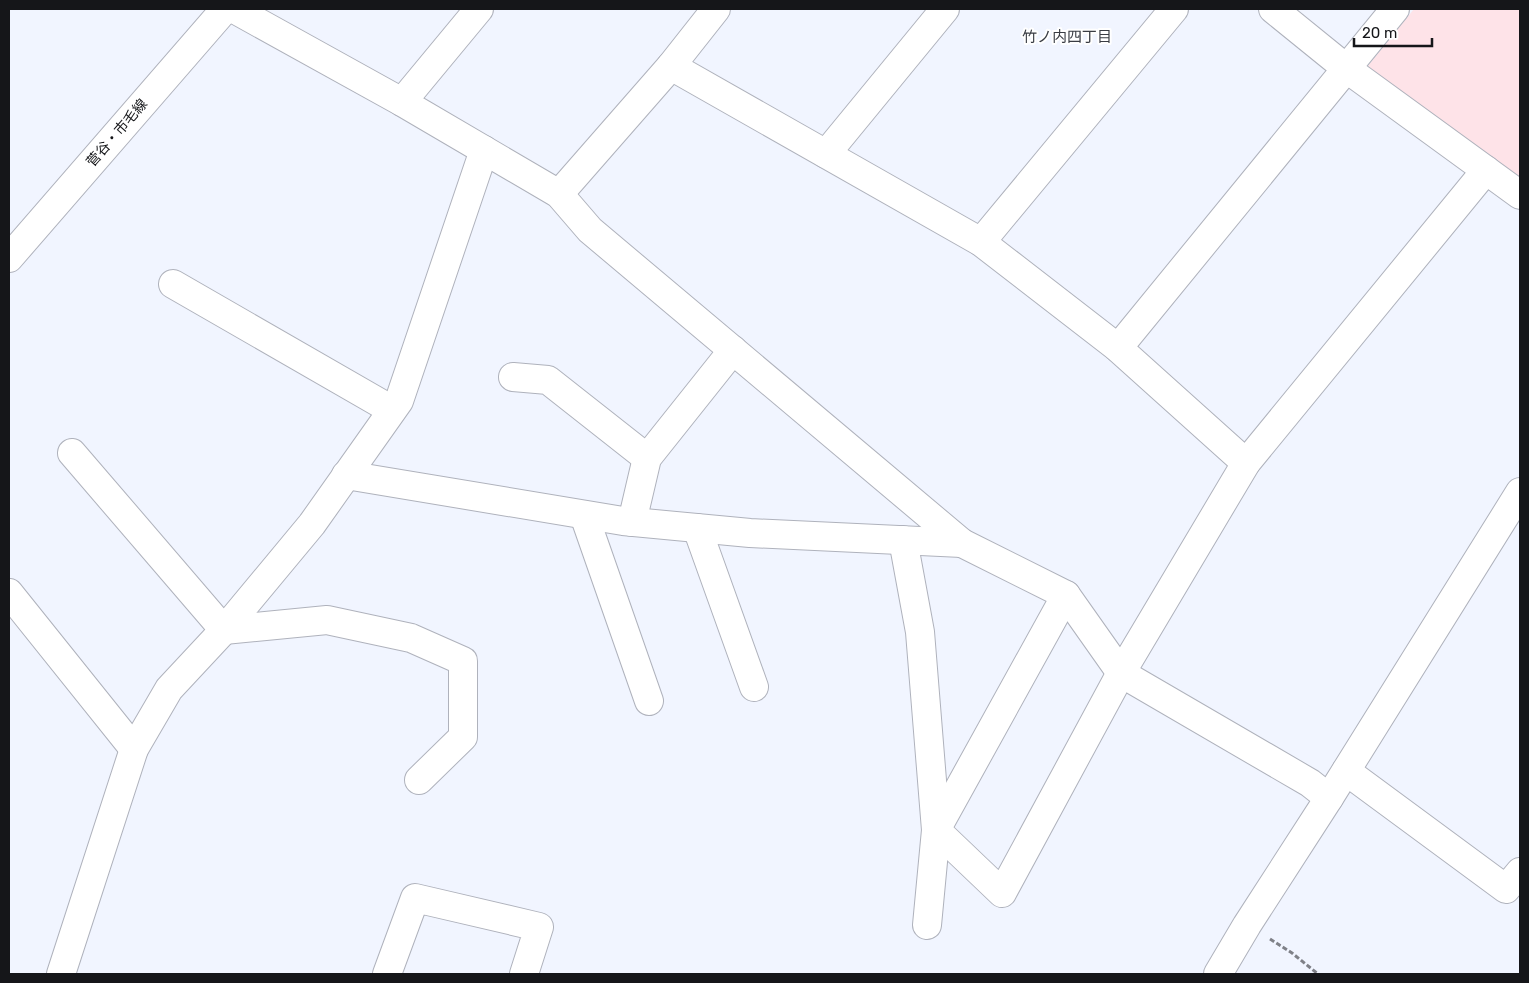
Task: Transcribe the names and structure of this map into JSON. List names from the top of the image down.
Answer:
{
  "streets": {
    "street": ["菅谷・市毛線"]
  },
  "districts": ["竹ノ内四丁目"],
  "scale_bar": "20 m"
}
